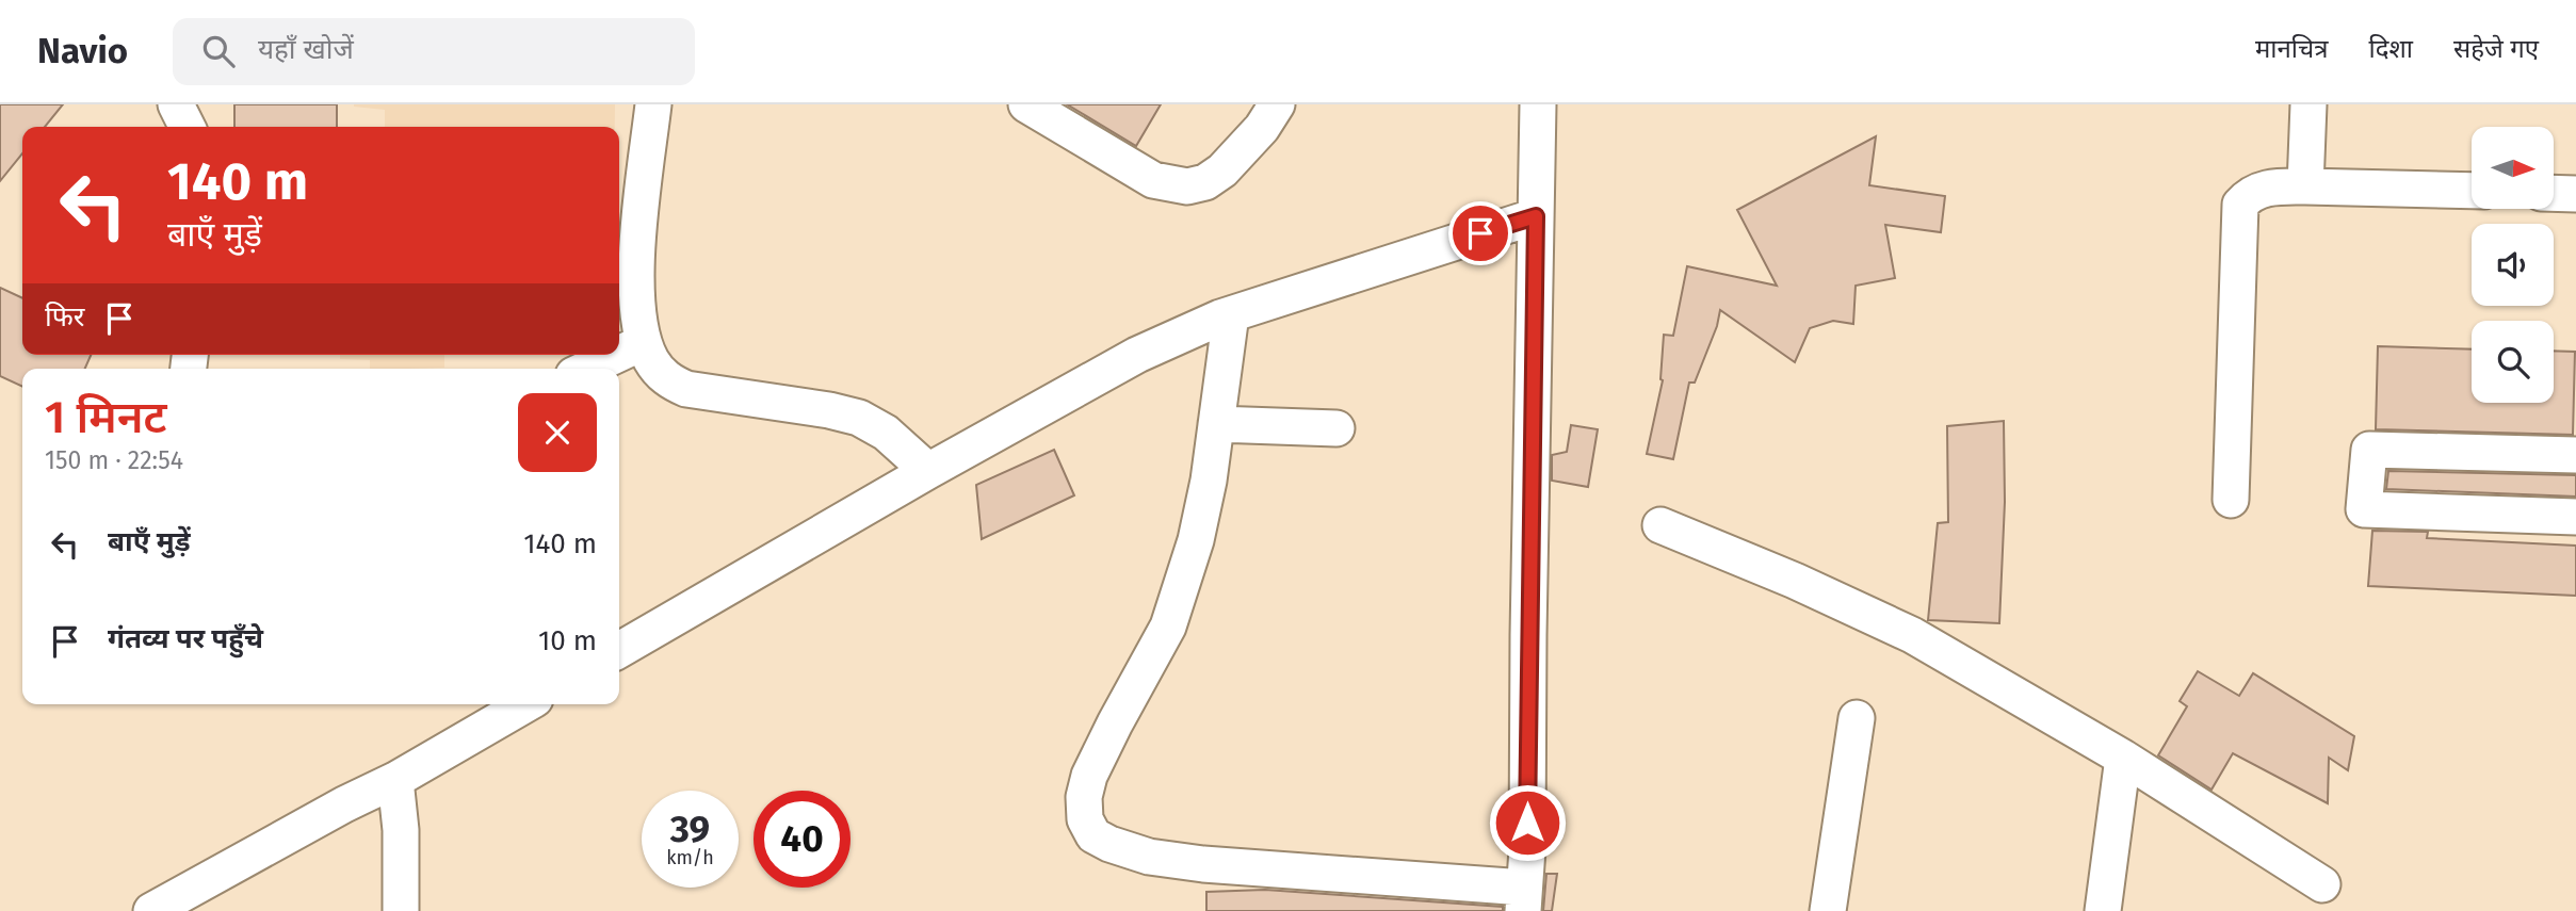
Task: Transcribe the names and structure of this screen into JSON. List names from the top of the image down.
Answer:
{
  "north": "right",
  "page": {
    "header": "Navio",
    "search": "यहाँ खोजें",
    "nav": ["मानचित्र", "दिशा", "सहेजे गए"],
    "turn": ["140 m", "बाएँ मुड़ें"],
    "then": "फिर",
    "heading": ["1 मिनट", "150 m · 22:54"],
    "list": [
      {
        "name": "बाएँ मुड़ें",
        "value": "140 m"
      },
      {
        "name": "गंतव्य पर पहुँचे",
        "value": "10 m"
      }
    ],
    "speed": "39 km/h",
    "limit": "40"
  }
}
